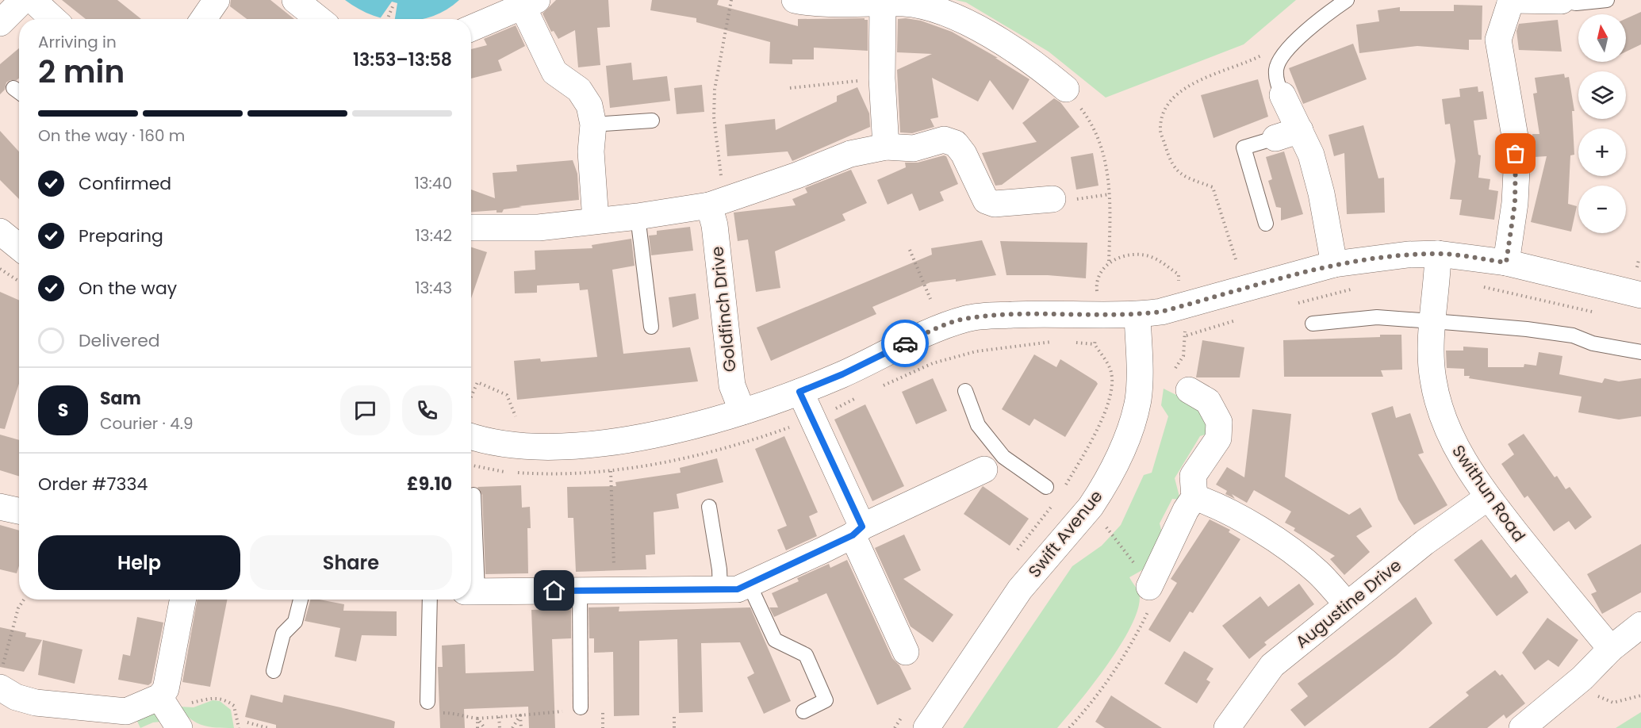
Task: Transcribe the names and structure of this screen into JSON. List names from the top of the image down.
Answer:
{
  "streets": {
    "street": [
      "Goldfinch Drive",
      "Swithun Road",
      "Swift Avenue",
      "Augustine Drive"
    ]
  },
  "crossings": [
    ["Swithun Road", "Augustine Drive"]
  ],
  "north": "top",
  "page": {
    "map_buttons": ["+", "−"],
    "heading": ["2 min", "Arriving in", "13:53–13:58"],
    "panel": [
      "Sam",
      "Courier · 4.9",
      "Order #7334",
      "£9.10"
    ],
    "bar": "On the way · 160 m",
    "list": [
      ["Confirmed", "13:40"],
      ["Preparing", "13:42"],
      ["On the way", "13:43"],
      "Delivered"
    ],
    "round": "S",
    "buttons": ["Help", "Share"]
  }
}
